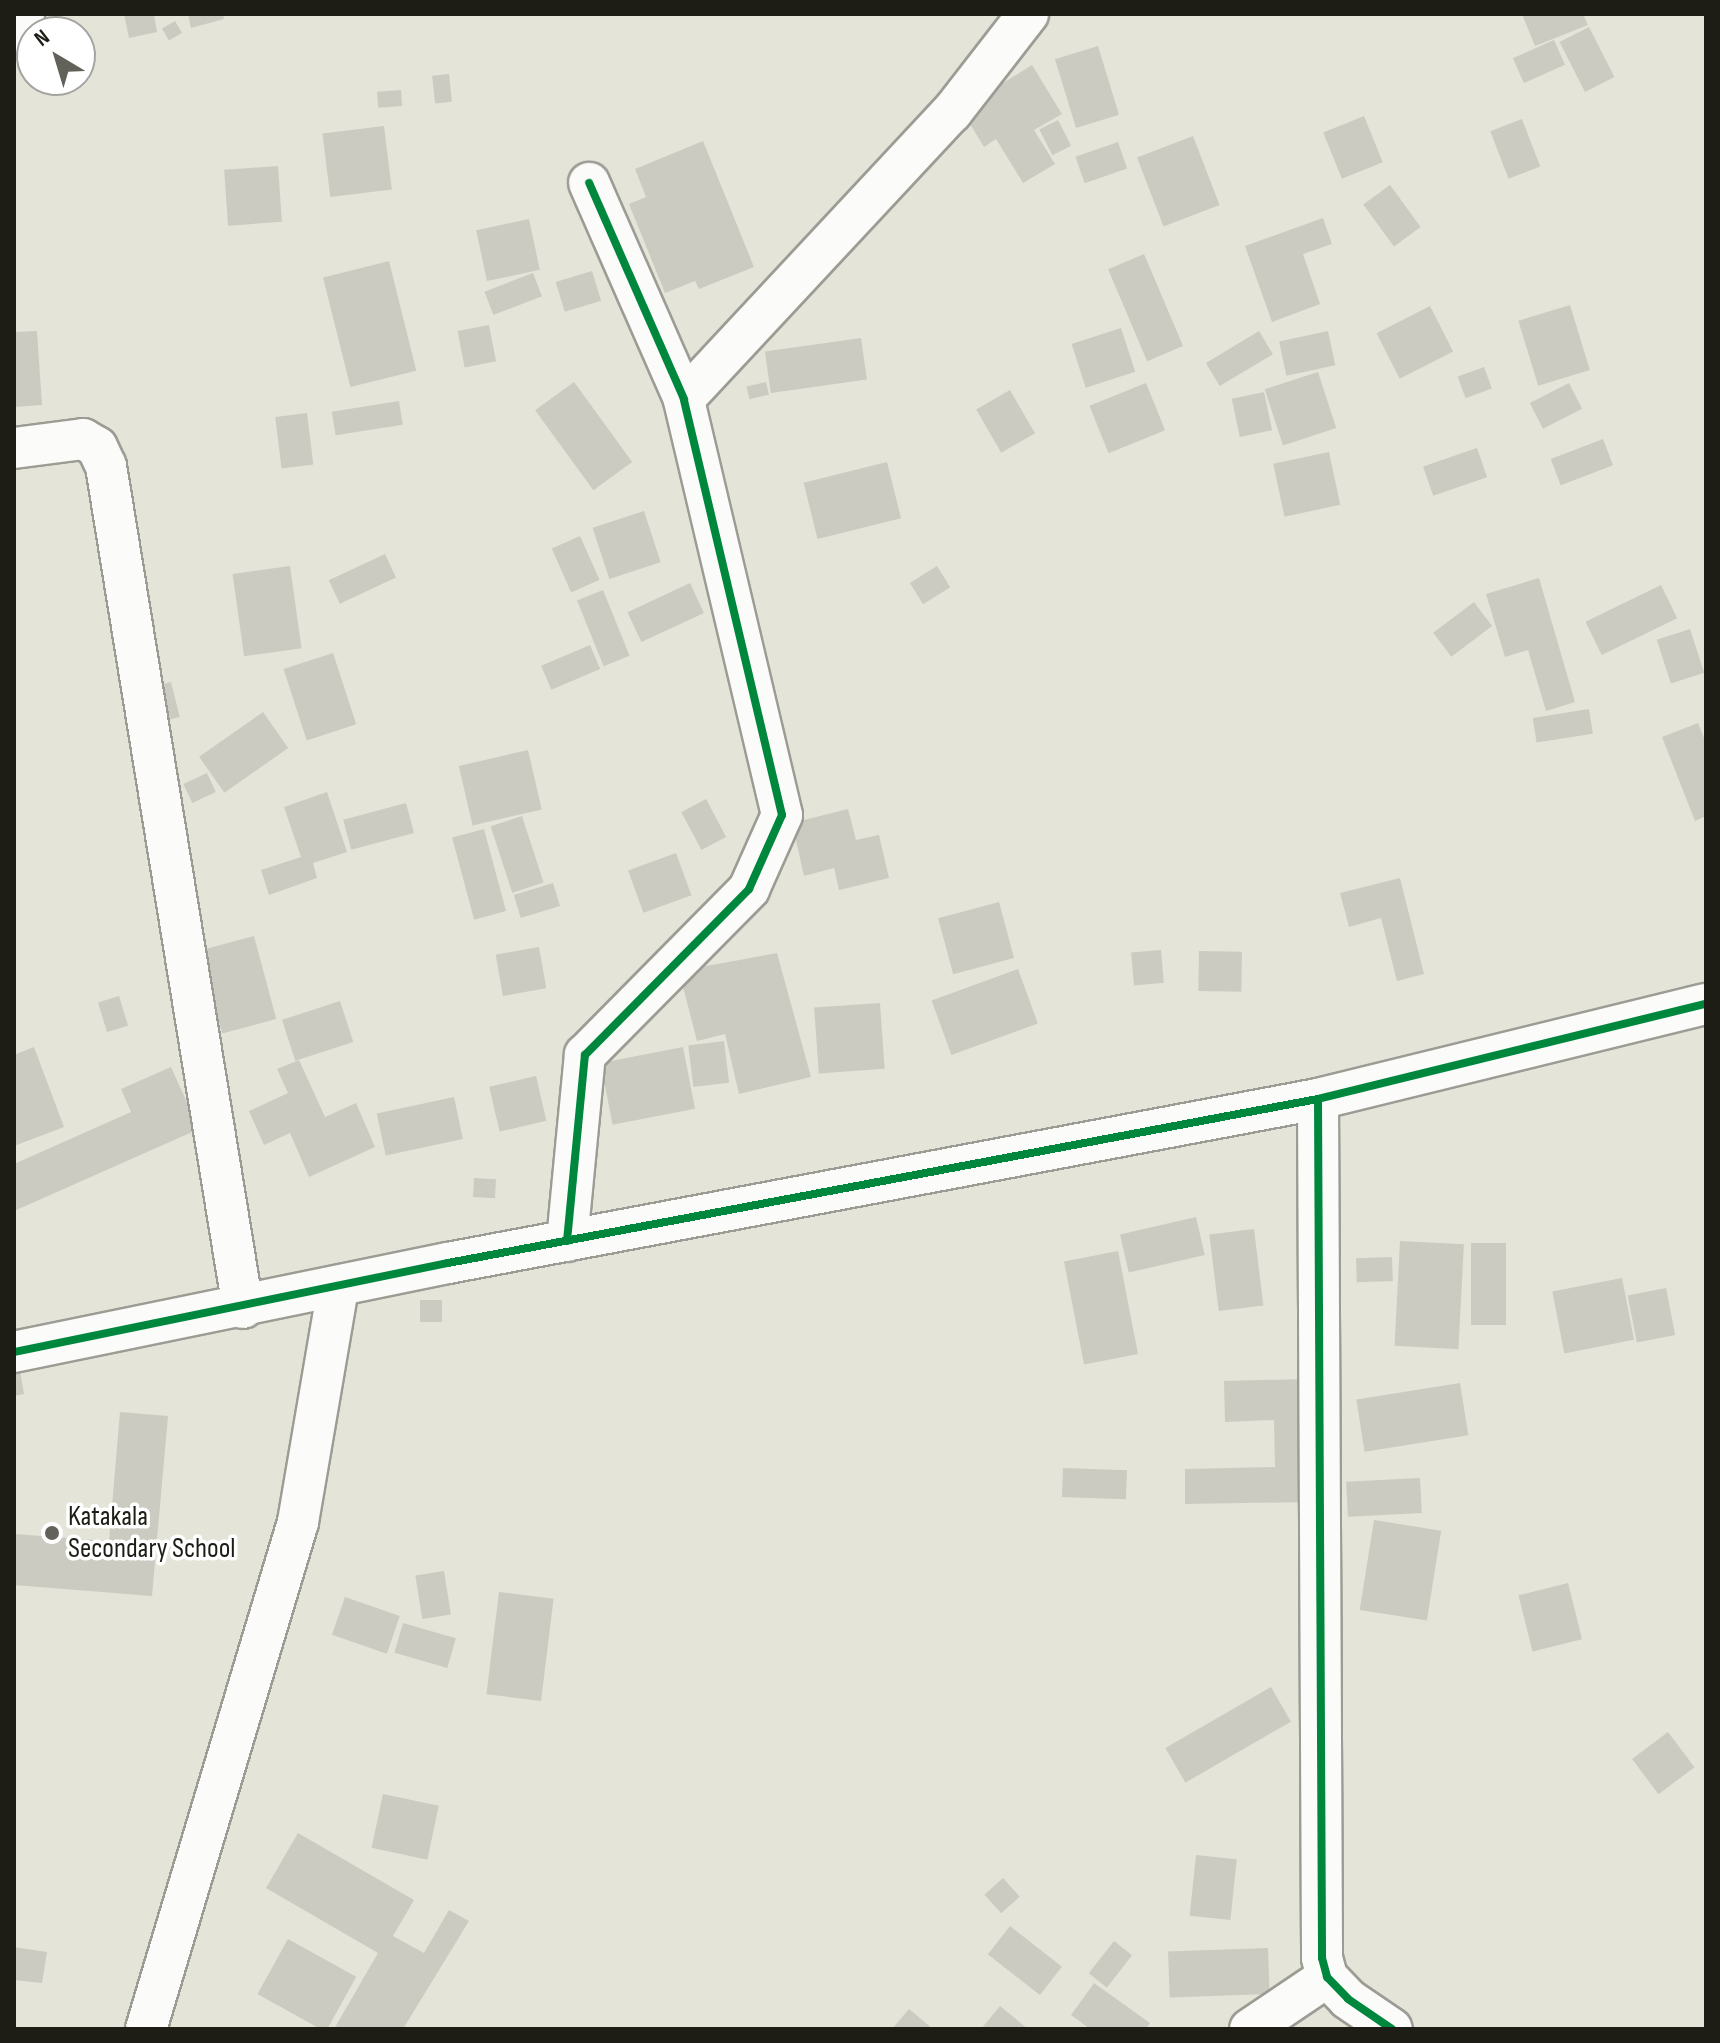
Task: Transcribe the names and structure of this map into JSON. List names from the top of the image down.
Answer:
{
  "places": ["Katakala Secondary School"],
  "north": "top left"
}
